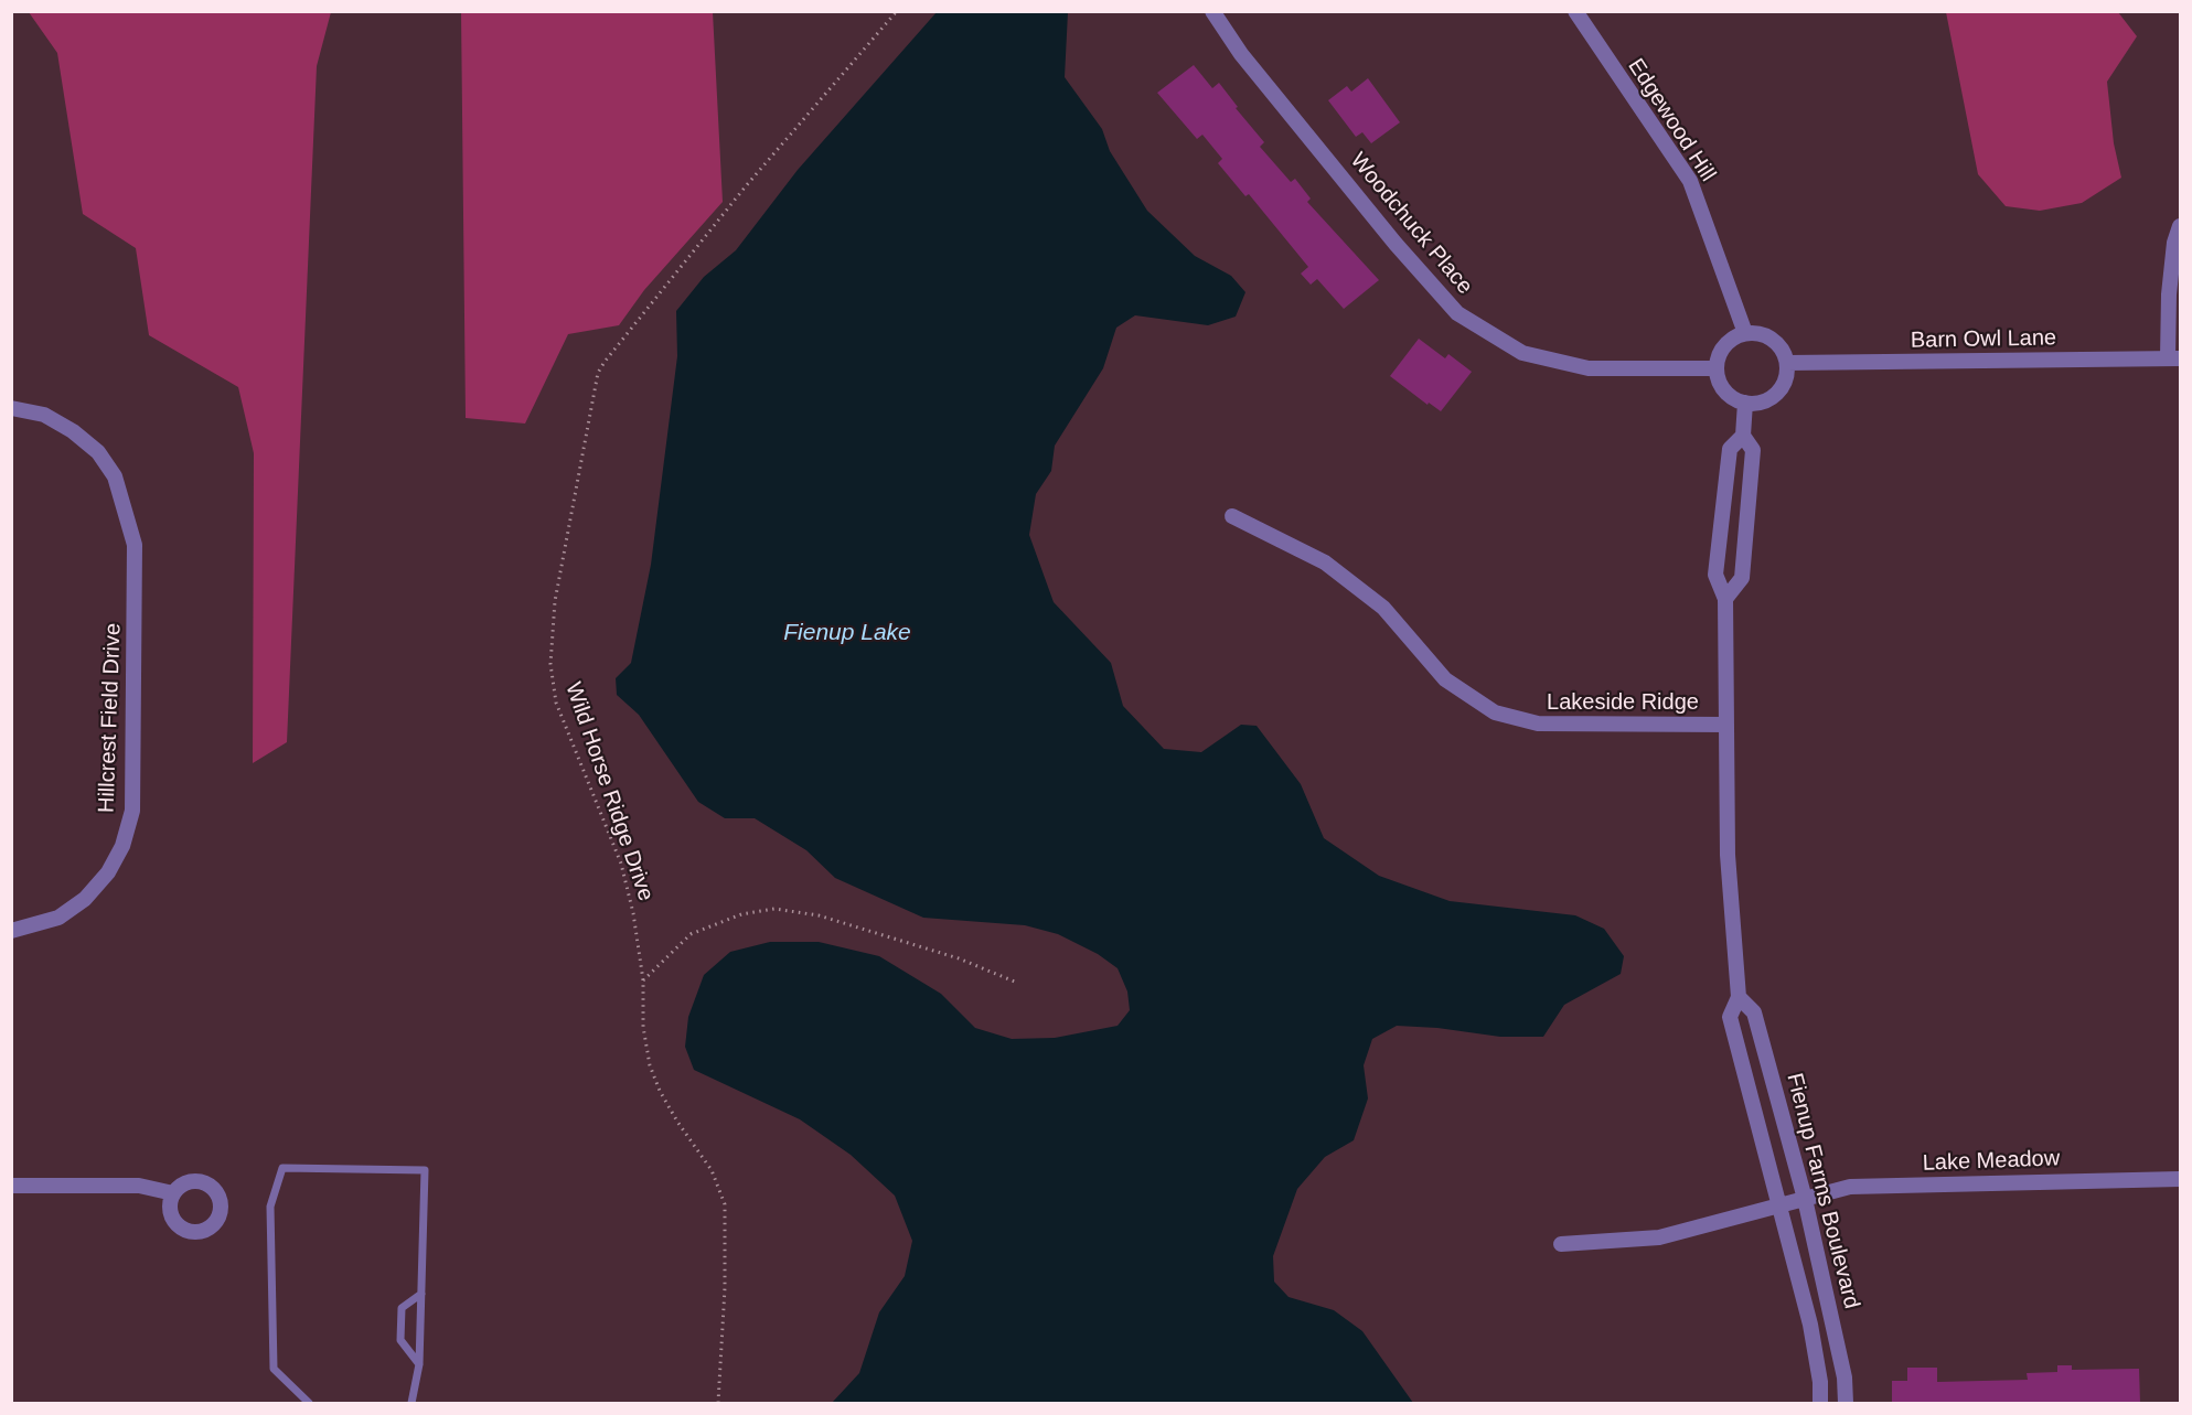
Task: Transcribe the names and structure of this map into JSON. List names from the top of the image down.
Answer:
{
  "streets": {
    "street": [
      "Edgewood Hill",
      "Woodchuck Place",
      "Barn Owl Lane",
      "Lakeside Ridge",
      "Hillcrest Field Drive",
      "Lake Meadow",
      "Fienup Farms Boulevard"
    ],
    "path": ["Wild Horse Ridge Drive"]
  },
  "crossings": [
    ["Edgewood Hill", "Woodchuck Place"],
    ["Edgewood Hill", "Barn Owl Lane"],
    ["Edgewood Hill", "Fienup Farms Boulevard"],
    ["Woodchuck Place", "Barn Owl Lane"],
    ["Woodchuck Place", "Fienup Farms Boulevard"],
    ["Barn Owl Lane", "Fienup Farms Boulevard"],
    ["Lakeside Ridge", "Fienup Farms Boulevard"],
    ["Lake Meadow", "Fienup Farms Boulevard"]
  ],
  "water": ["Fienup Lake"]
}
